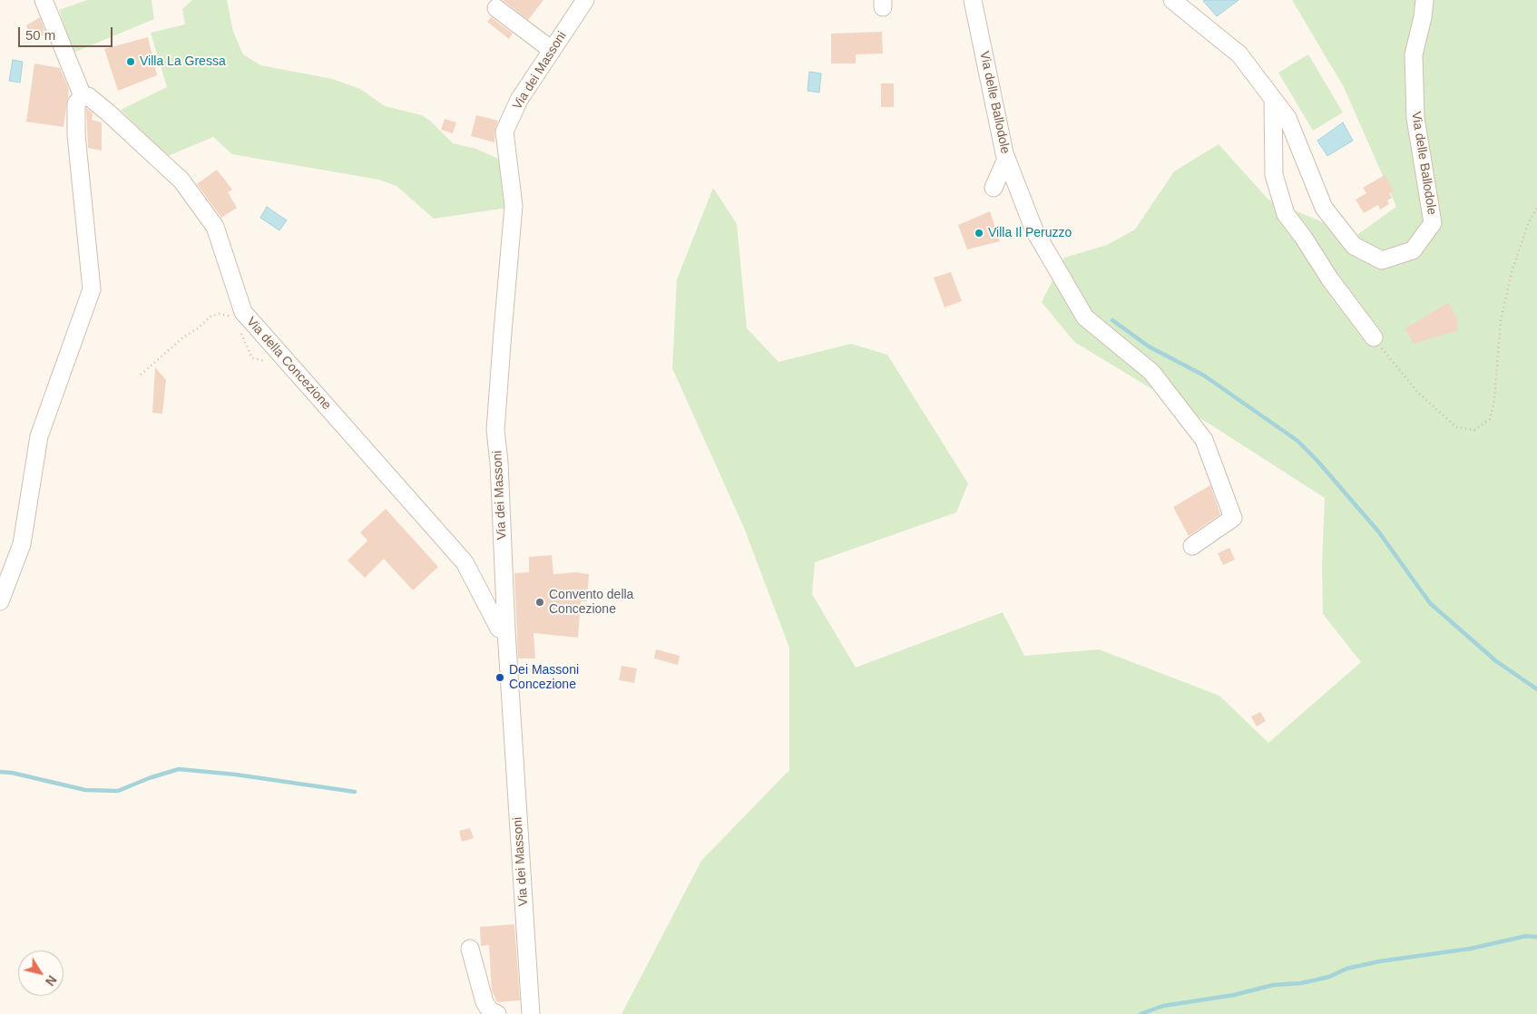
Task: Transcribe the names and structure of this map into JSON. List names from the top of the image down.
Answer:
{
  "streets": {
    "street": ["Via dei Massoni", "Via delle Ballodole", "Via della Concezione"]
  },
  "crossings": [
    ["Via dei Massoni", "Via della Concezione"]
  ],
  "places": [
    "Villa La Gressa",
    "Villa Il Peruzzo",
    "Convento della Concezione",
    "Dei Massoni Concezione"
  ],
  "scale_bar": "50 m",
  "north": "bottom right"
}
